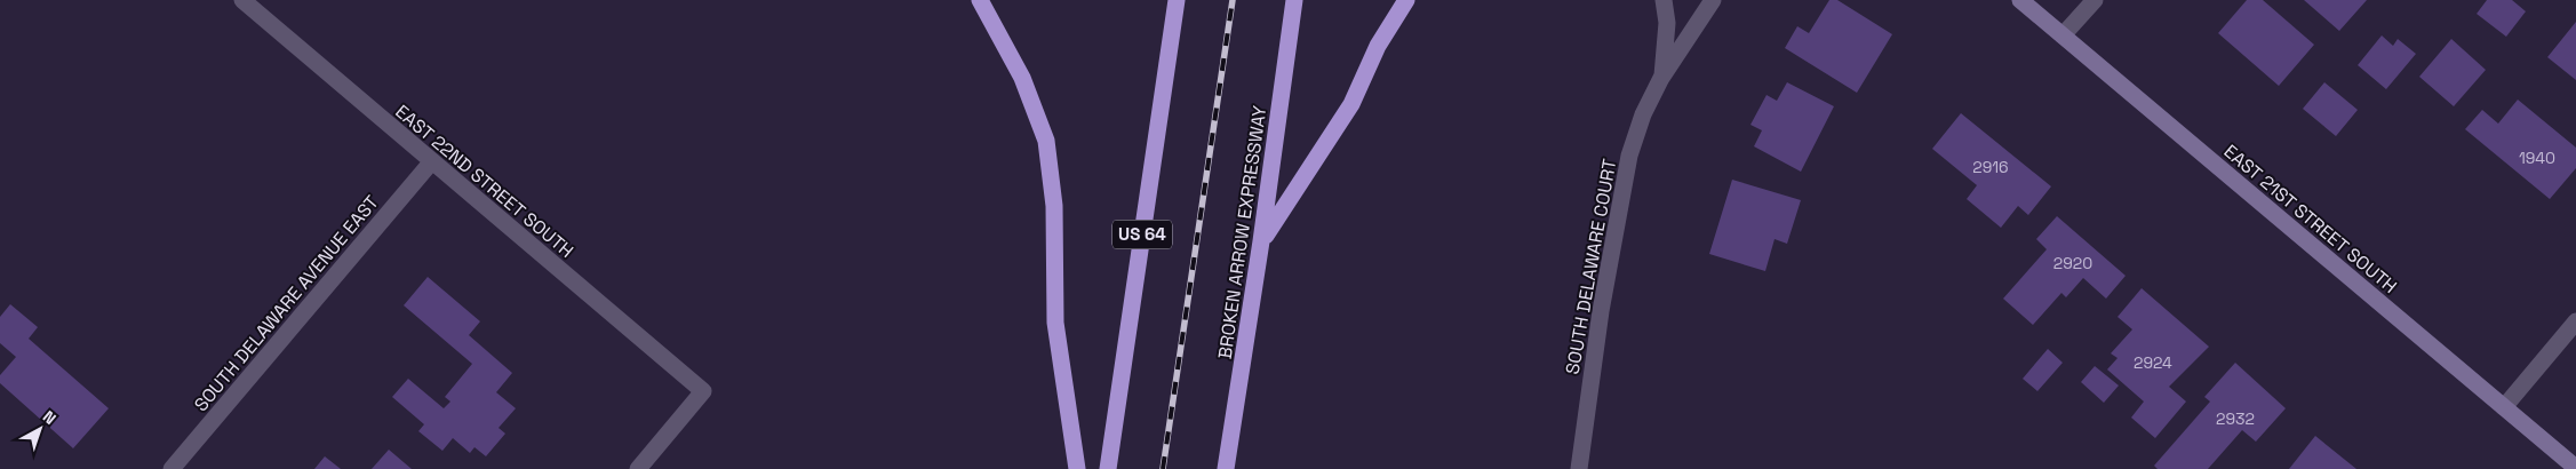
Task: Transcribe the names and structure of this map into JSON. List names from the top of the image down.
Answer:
{
  "streets": {
    "highway": ["BROKEN ARROW EXPRESSWAY", "US 64"],
    "main road": ["EAST 21ST STREET SOUTH"],
    "street": ["EAST 22ND STREET SOUTH", "SOUTH DELAWARE COURT", "SOUTH DELAWARE AVENUE EAST"]
  },
  "crossings": [
    ["EAST 22ND STREET SOUTH", "SOUTH DELAWARE AVENUE EAST"]
  ],
  "house_numbers": [
    "1940",
    "2916",
    "2920",
    "2924",
    "2932"
  ],
  "north": "top right"
}
